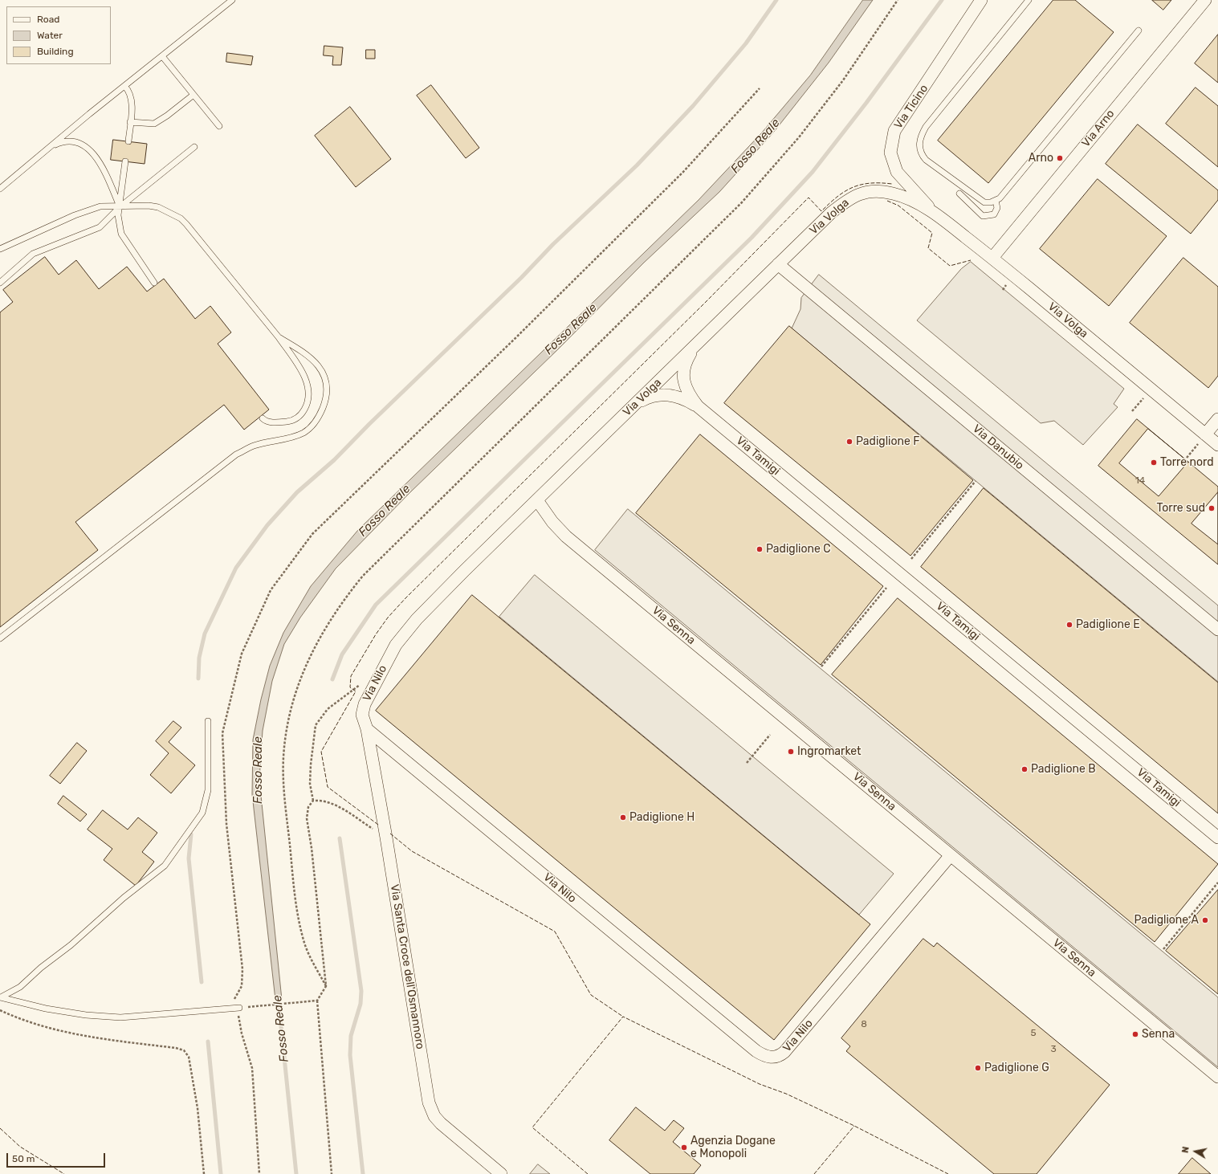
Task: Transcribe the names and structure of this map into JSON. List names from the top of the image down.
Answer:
{
  "streets": {
    "street": [
      "Via Ticino",
      "Via Arno",
      "Via Volga",
      "Via Danubio",
      "Via Tamigi",
      "Via Senna",
      "Via Nilo",
      "Via Santa Croce dell'Osmannoro"
    ]
  },
  "crossings": [
    ["Via Ticino", "Via Volga"],
    ["Via Arno", "Via Volga"],
    ["Via Volga", "Via Danubio"],
    ["Via Volga", "Via Tamigi"],
    ["Via Volga", "Via Senna"],
    ["Via Volga", "Via Nilo"],
    ["Via Senna", "Via Nilo"],
    ["Via Nilo", "Via Santa Croce dell'Osmannoro"]
  ],
  "water": ["Fosso Reale"],
  "places": [
    "Arno",
    "Padiglione F",
    "Torre nord",
    "Torre sud",
    "Padiglione C",
    "Padiglione E",
    "Ingromarket",
    "Padiglione B",
    "Padiglione H",
    "Padiglione A",
    "Senna",
    "Padiglione G",
    "Agenzia Dogane e Monopoli"
  ],
  "house_numbers": [
    "14",
    "8",
    "5",
    "3"
  ],
  "legend": ["Road", "Water", "Building"],
  "scale_bar": "50 m",
  "north": "left"
}
